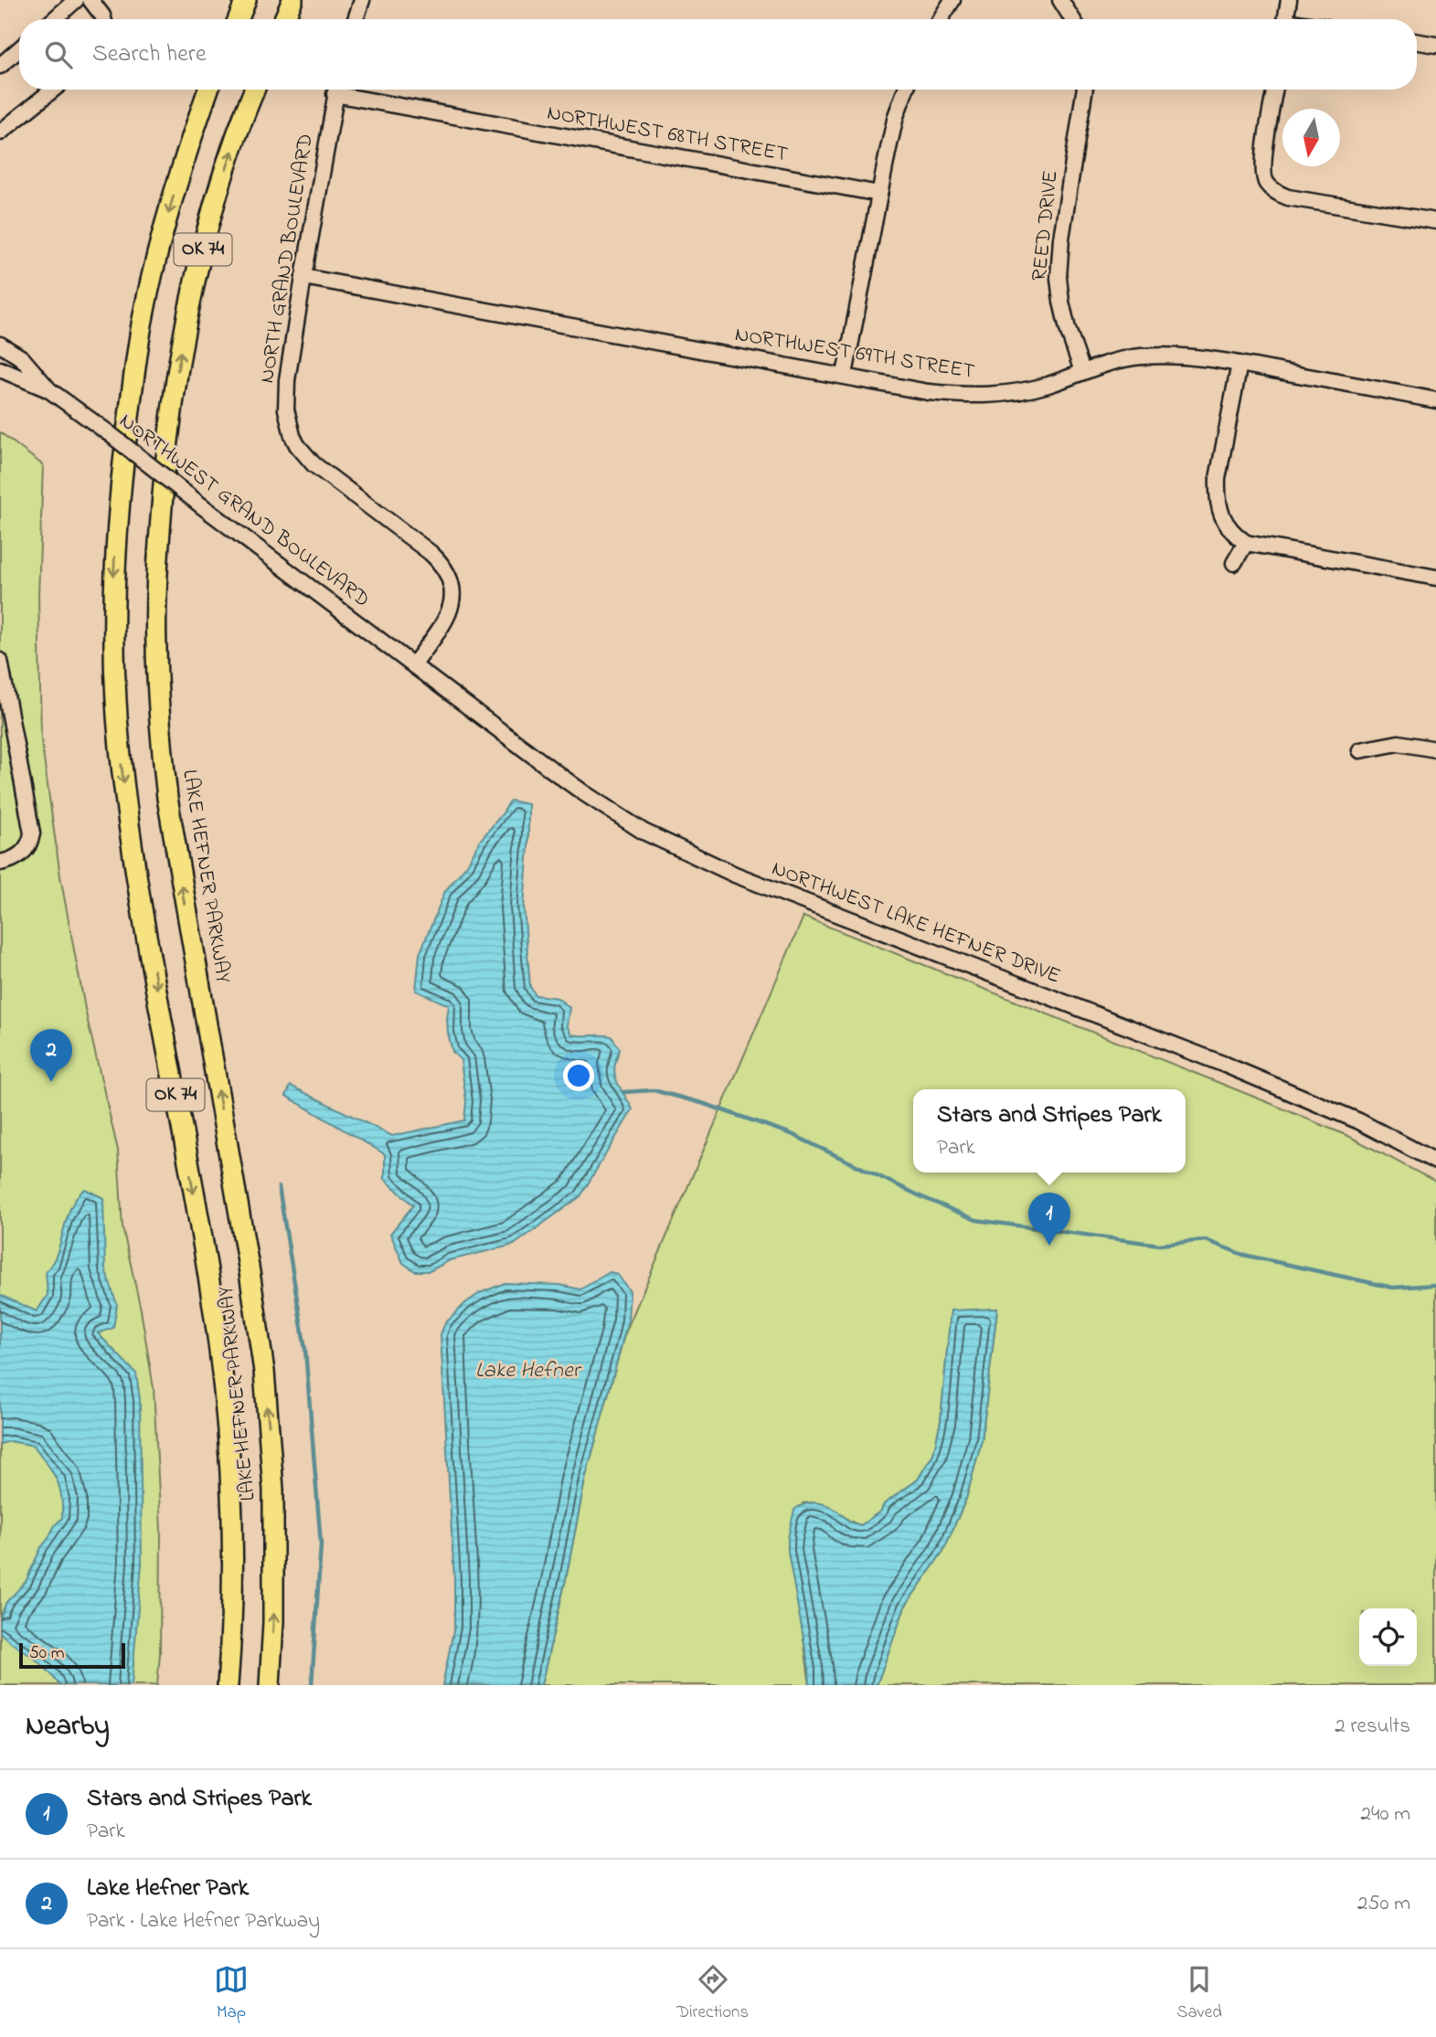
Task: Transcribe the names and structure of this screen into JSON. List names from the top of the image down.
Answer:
{
  "streets": {
    "highway": ["OK 74", "LAKE HEFNER PARKWAY"],
    "street": [
      "NORTHWEST 68TH STREET",
      "REED DRIVE",
      "NORTH GRAND BOULEVARD",
      "NORTHWEST 69TH STREET",
      "NORTHWEST GRAND BOULEVARD",
      "NORTHWEST LAKE HEFNER DRIVE"
    ]
  },
  "crossings": [
    ["REED DRIVE", "NORTHWEST 69TH STREET"],
    ["NORTH GRAND BOULEVARD", "NORTHWEST 69TH STREET"],
    ["NORTH GRAND BOULEVARD", "NORTHWEST GRAND BOULEVARD"],
    ["NORTH GRAND BOULEVARD", "NORTHWEST LAKE HEFNER DRIVE"],
    ["NORTHWEST GRAND BOULEVARD", "NORTHWEST LAKE HEFNER DRIVE"]
  ],
  "water": ["Lake Hefner"],
  "scale_bar": "50 m",
  "north": "bottom",
  "page": {
    "search": "Search here",
    "pins": ["2", "1"],
    "popup": ["Stars and Stripes Park", "Park"],
    "scale": "50 m",
    "heading": ["Nearby", "2 results"],
    "list": [
      {
        "mark": "1",
        "name": "Stars and Stripes Park",
        "note": "Park",
        "value": "240 m"
      },
      {
        "mark": "2",
        "name": "Lake Hefner Park",
        "note": "Park · Lake Hefner Parkway",
        "value": "250 m"
      }
    ],
    "nav": ["Map", "Directions", "Saved"]
  }
}
